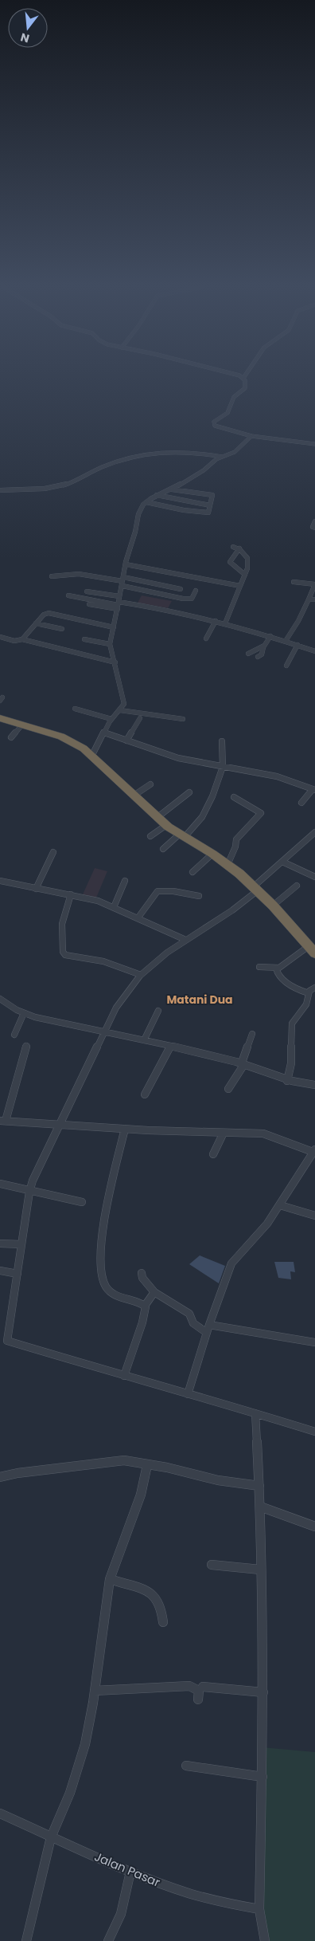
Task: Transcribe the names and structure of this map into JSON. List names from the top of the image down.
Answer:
{
  "streets": {
    "street": ["Jalan Pasar"]
  },
  "districts": ["Matani Dua"],
  "north": "bottom"
}
